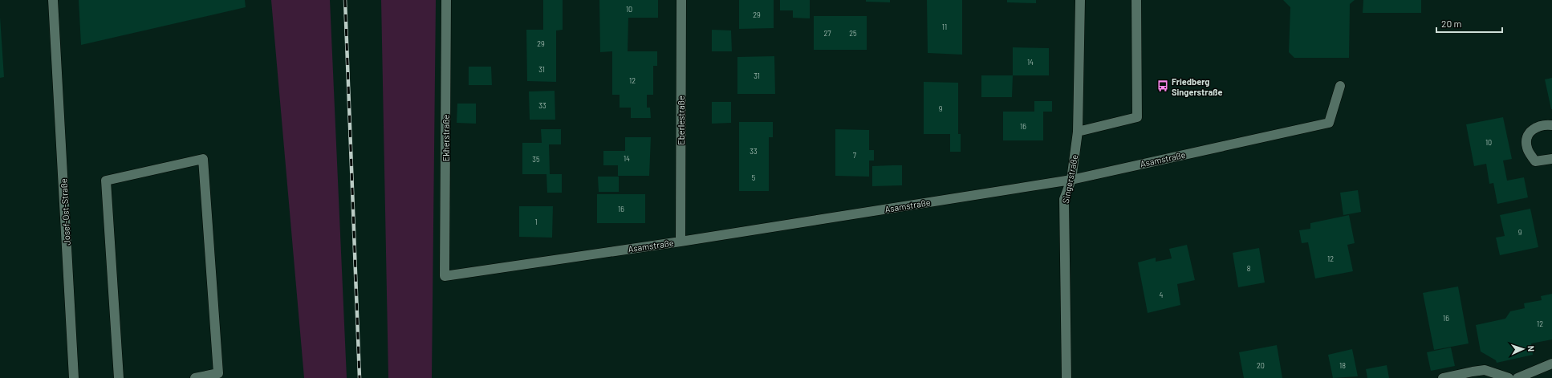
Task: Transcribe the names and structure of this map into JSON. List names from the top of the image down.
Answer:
{
  "streets": {
    "street": [
      "Eberlestraße",
      "Ekherstraße",
      "Asamstraße",
      "Singerstraße",
      "Josef-Ost-Straße"
    ]
  },
  "crossings": [
    ["Eberlestraße", "Asamstraße"],
    ["Ekherstraße", "Asamstraße"],
    ["Asamstraße", "Singerstraße"]
  ],
  "places": {
    "bus stop": ["Friedberg Singerstraße"]
  },
  "house_numbers": [
    "10",
    "29",
    "11",
    "27",
    "25",
    "29",
    "14",
    "31",
    "31",
    "12",
    "33",
    "9",
    "16",
    "10",
    "33",
    "7",
    "14",
    "35",
    "5",
    "16",
    "1",
    "9",
    "12",
    "8",
    "4",
    "16",
    "12",
    "20",
    "18"
  ],
  "scale_bar": "20 m",
  "north": "right"
}
